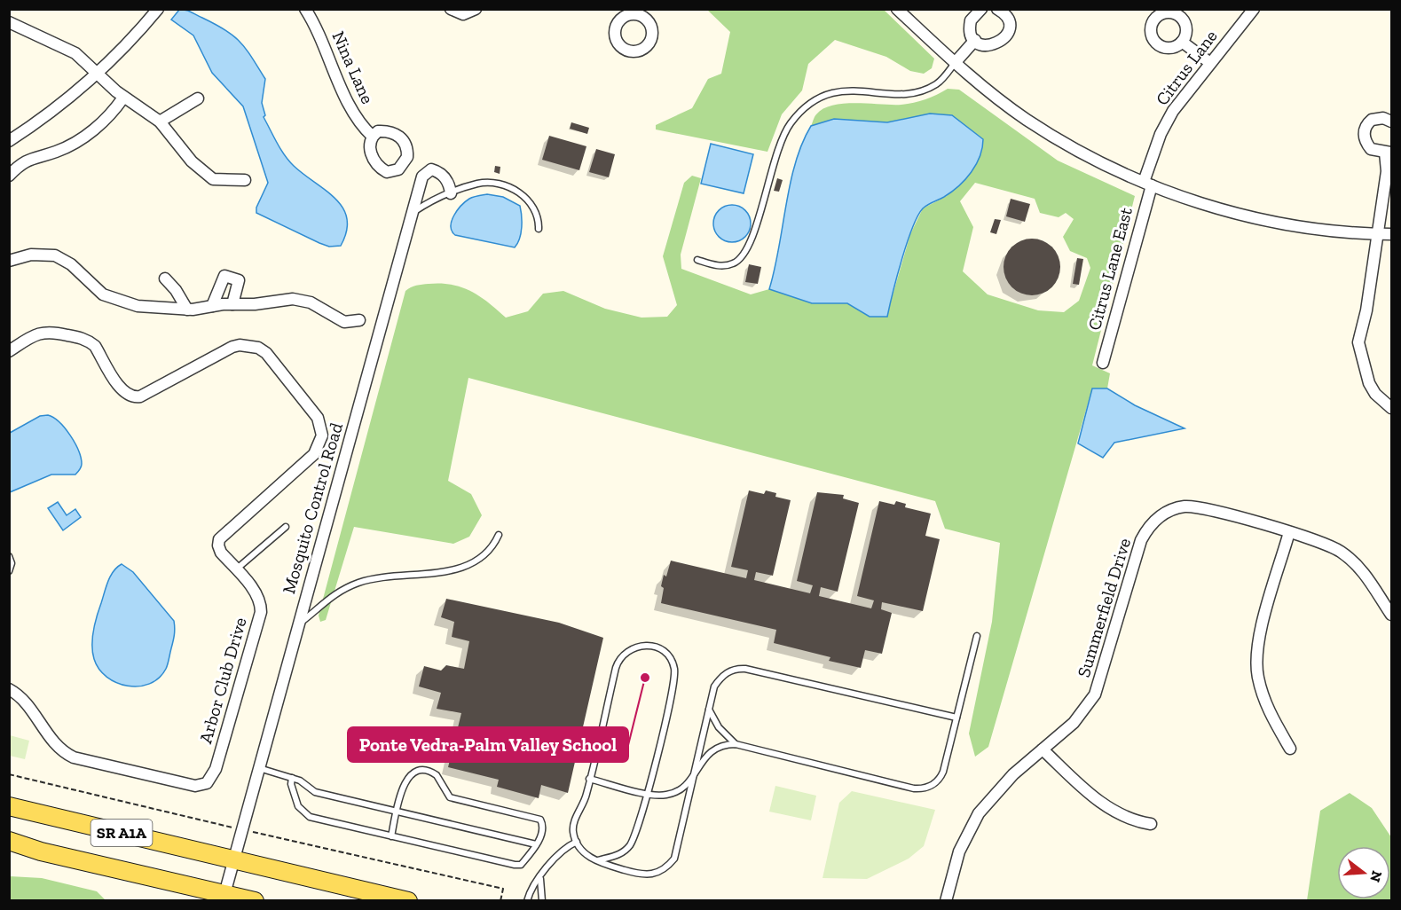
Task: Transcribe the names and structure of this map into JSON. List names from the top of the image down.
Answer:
{
  "streets": {
    "main road": ["SR A1A"],
    "street": [
      "Nina Lane",
      "Citrus Lane",
      "Citrus Lane East",
      "Mosquito Control Road",
      "Summerfield Drive",
      "Arbor Club Drive"
    ]
  },
  "crossings": [
    ["Citrus Lane", "Citrus Lane East"],
    ["Mosquito Control Road", "SR A1A"]
  ],
  "places": ["Ponte Vedra-Palm Valley School"],
  "north": "right"
}
